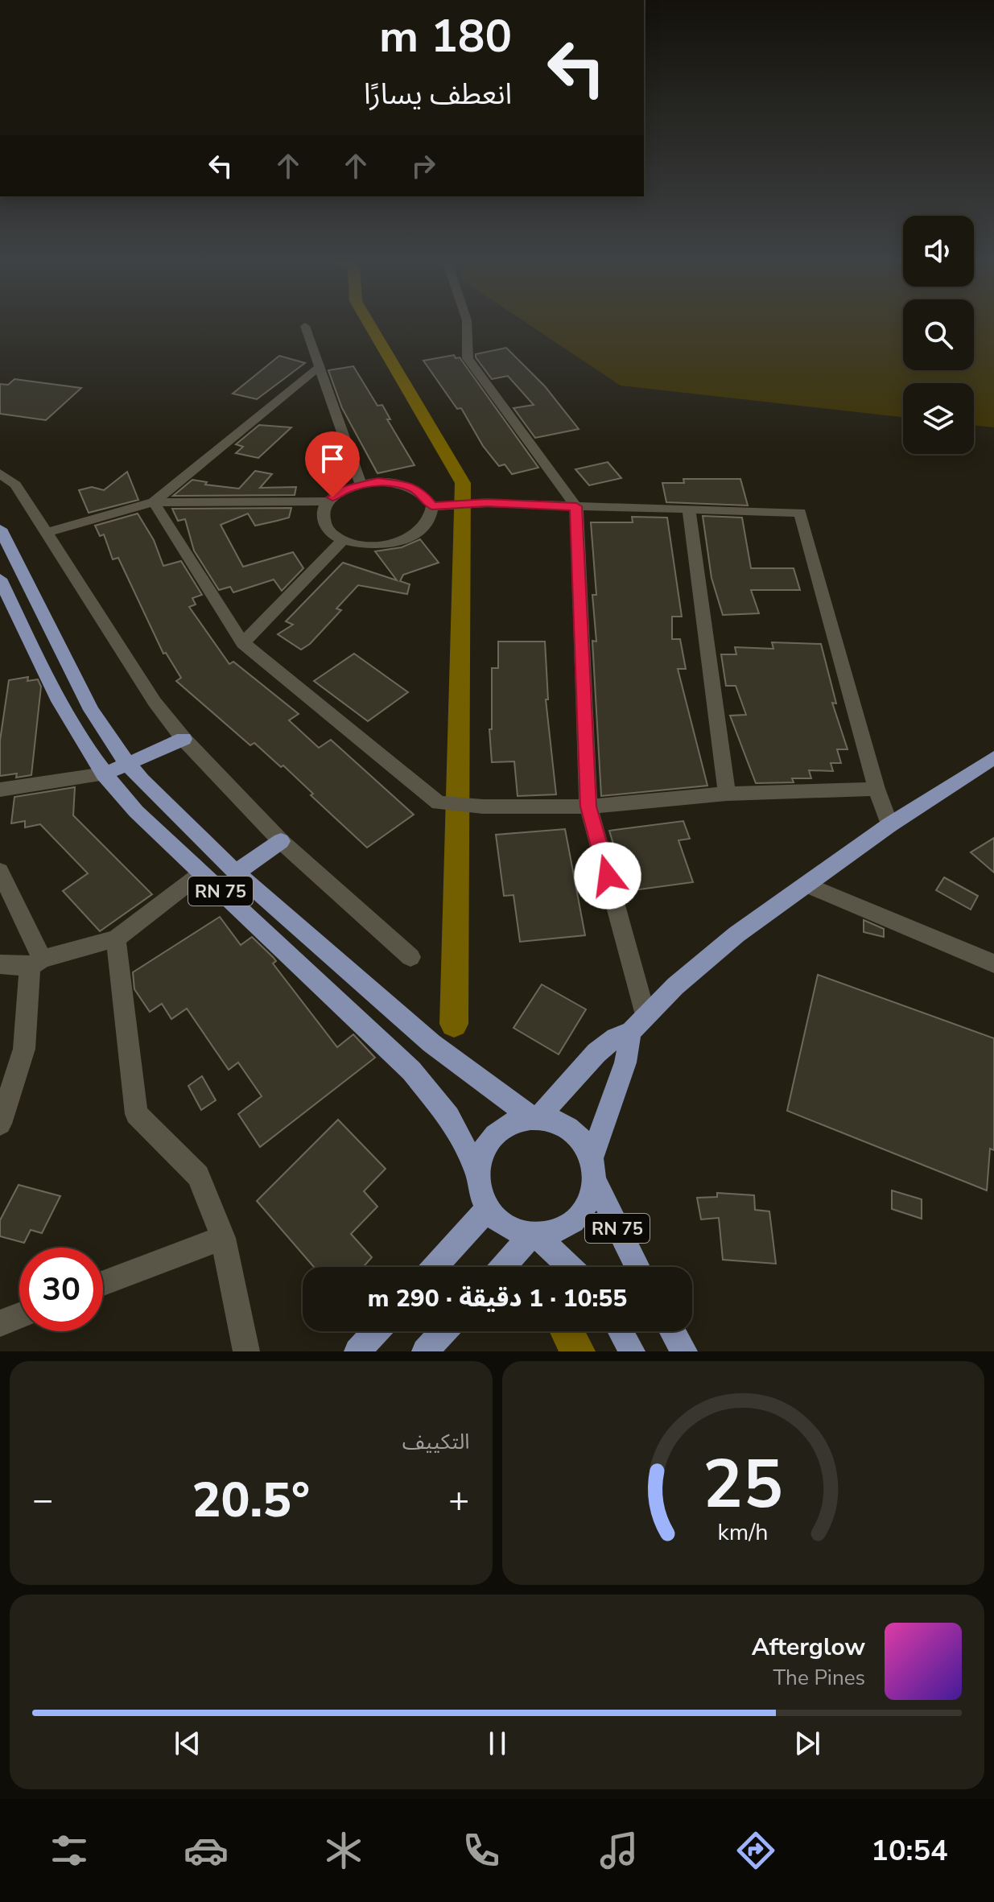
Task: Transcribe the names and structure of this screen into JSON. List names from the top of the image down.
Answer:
{
  "streets": {
    "main road": ["RN 75"]
  },
  "page": {
    "turn": ["180 m", "انعطف يسارًا"],
    "limit": "30",
    "trip": "10:55 · 1 دقيقة · 290 m",
    "tile": "التكييف",
    "heat": ["−", "20.5°", "+"],
    "song": ["Afterglow", "The Pines"],
    "tabs": "10:54",
    "gauge": ["25", "km/h"]
  }
}
